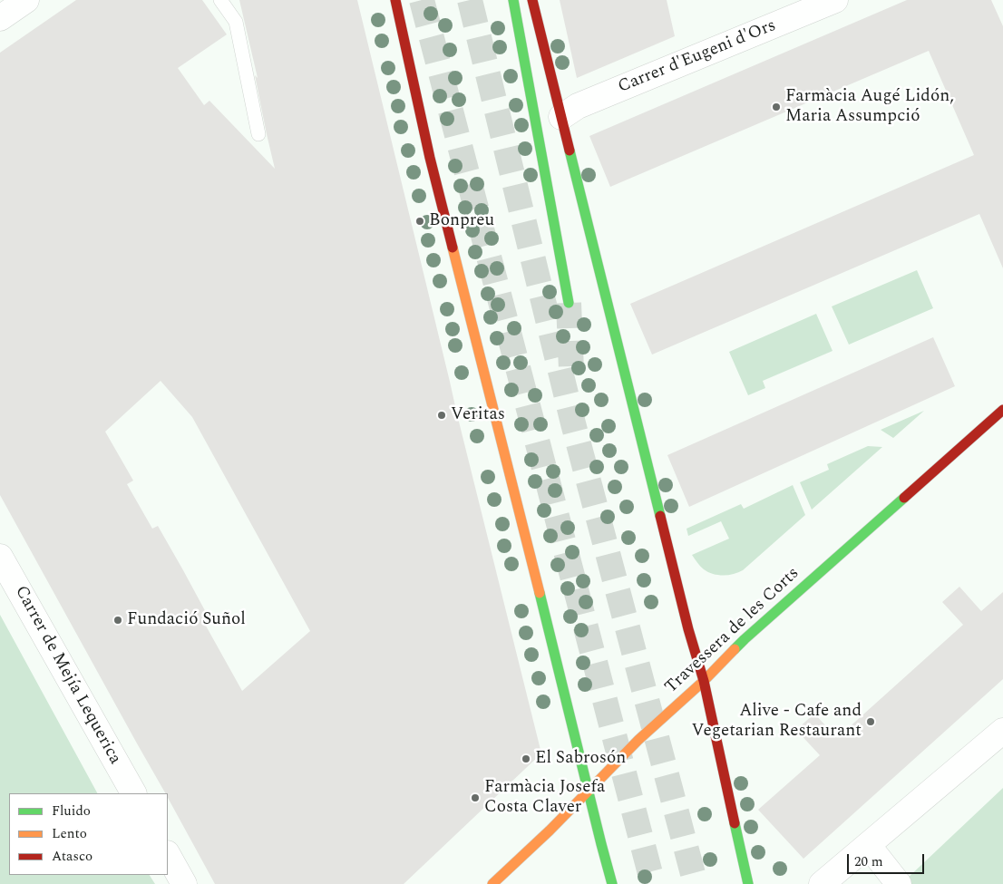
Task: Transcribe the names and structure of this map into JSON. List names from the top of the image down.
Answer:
{
  "streets": {
    "main road": ["Travessera de les Corts"],
    "street": ["Carrer d'Eugeni d'Ors", "Carrer de Mejía Lequerica"]
  },
  "places": [
    "Farmàcia Augé Lidón, Maria Assumpció",
    "Bonpreu",
    "Veritas",
    "Fundació Suñol",
    "Alive - Cafe and Vegetarian Restaurant",
    "El Sabrosón",
    "Farmàcia Josefa Costa Claver"
  ],
  "legend": ["Fluido", "Lento", "Atasco"],
  "scale_bar": "20 m"
}
